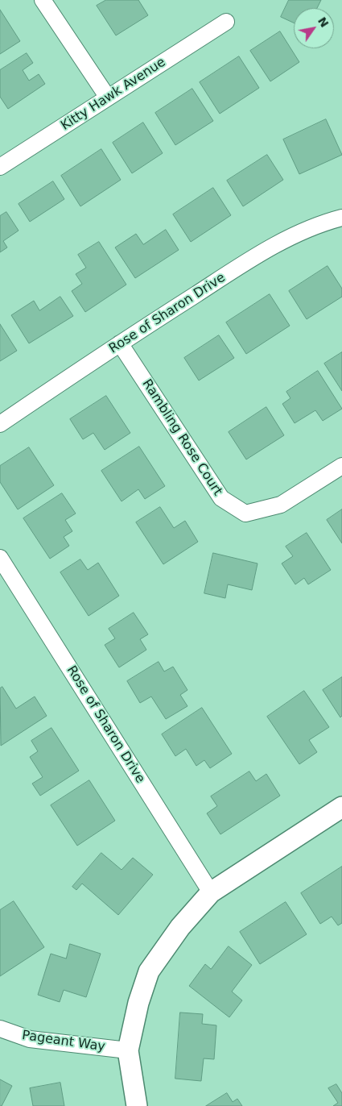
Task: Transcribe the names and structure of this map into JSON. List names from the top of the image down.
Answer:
{
  "streets": {
    "street": [
      "Kitty Hawk Avenue",
      "Rose of Sharon Drive",
      "Rambling Rose Court",
      "Pageant Way"
    ]
  },
  "crossings": [
    ["Rose of Sharon Drive", "Rambling Rose Court"]
  ],
  "north": "top right"
}
